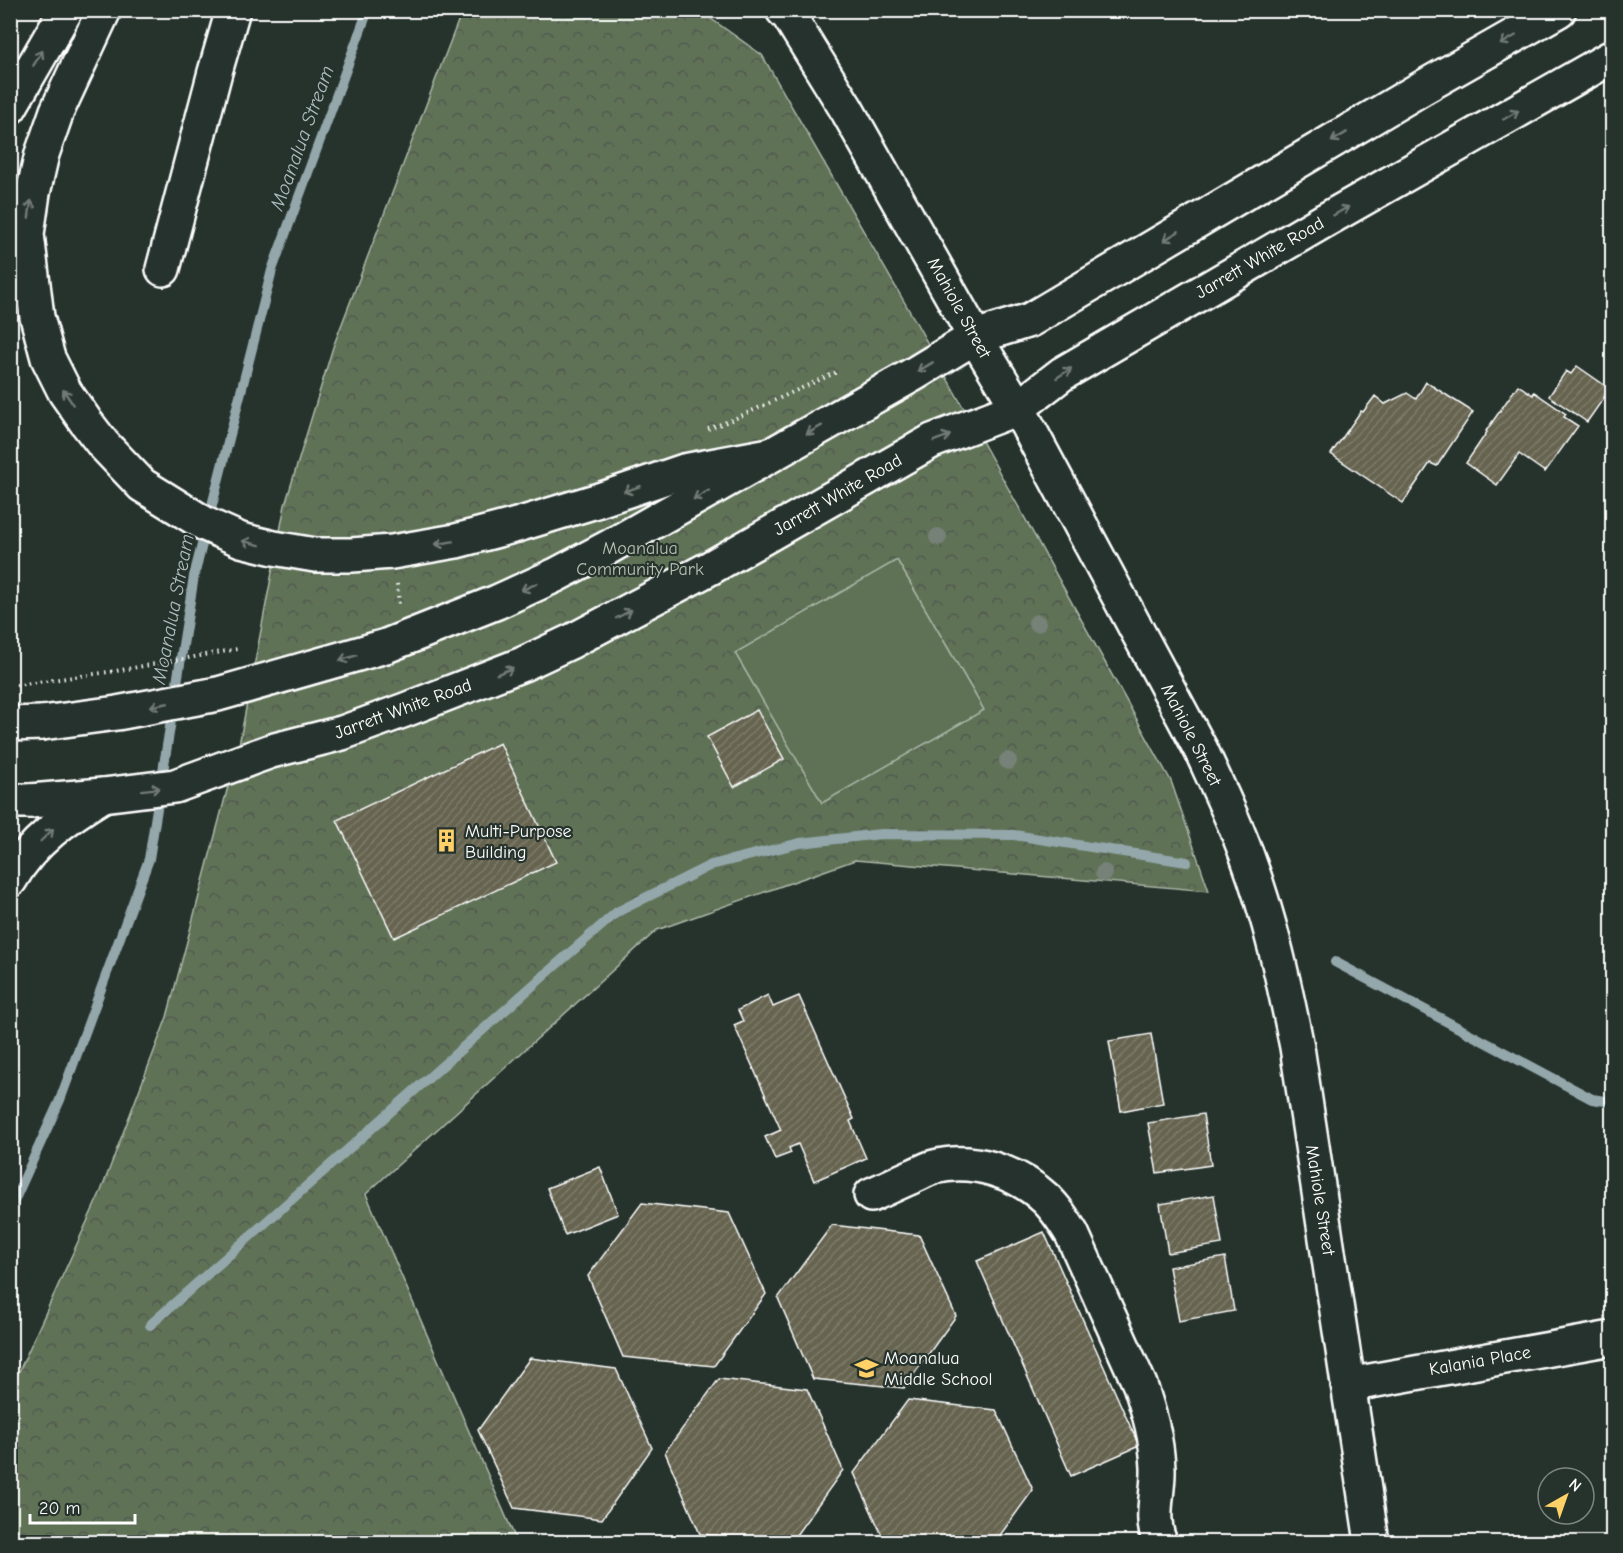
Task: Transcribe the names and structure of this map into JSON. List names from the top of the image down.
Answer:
{
  "streets": {
    "main road": ["Jarrett White Road", "Mahiole Street", "Kalania Place"]
  },
  "crossings": [
    ["Jarrett White Road", "Mahiole Street"],
    ["Mahiole Street", "Kalania Place"]
  ],
  "water": ["Moanalua Stream"],
  "parks": ["Moanalua Community Park"],
  "places": {
    "building": ["Multi-Purpose Building"],
    "school or university": ["Moanalua Middle School"]
  },
  "scale_bar": "20 m",
  "north": "top right"
}
